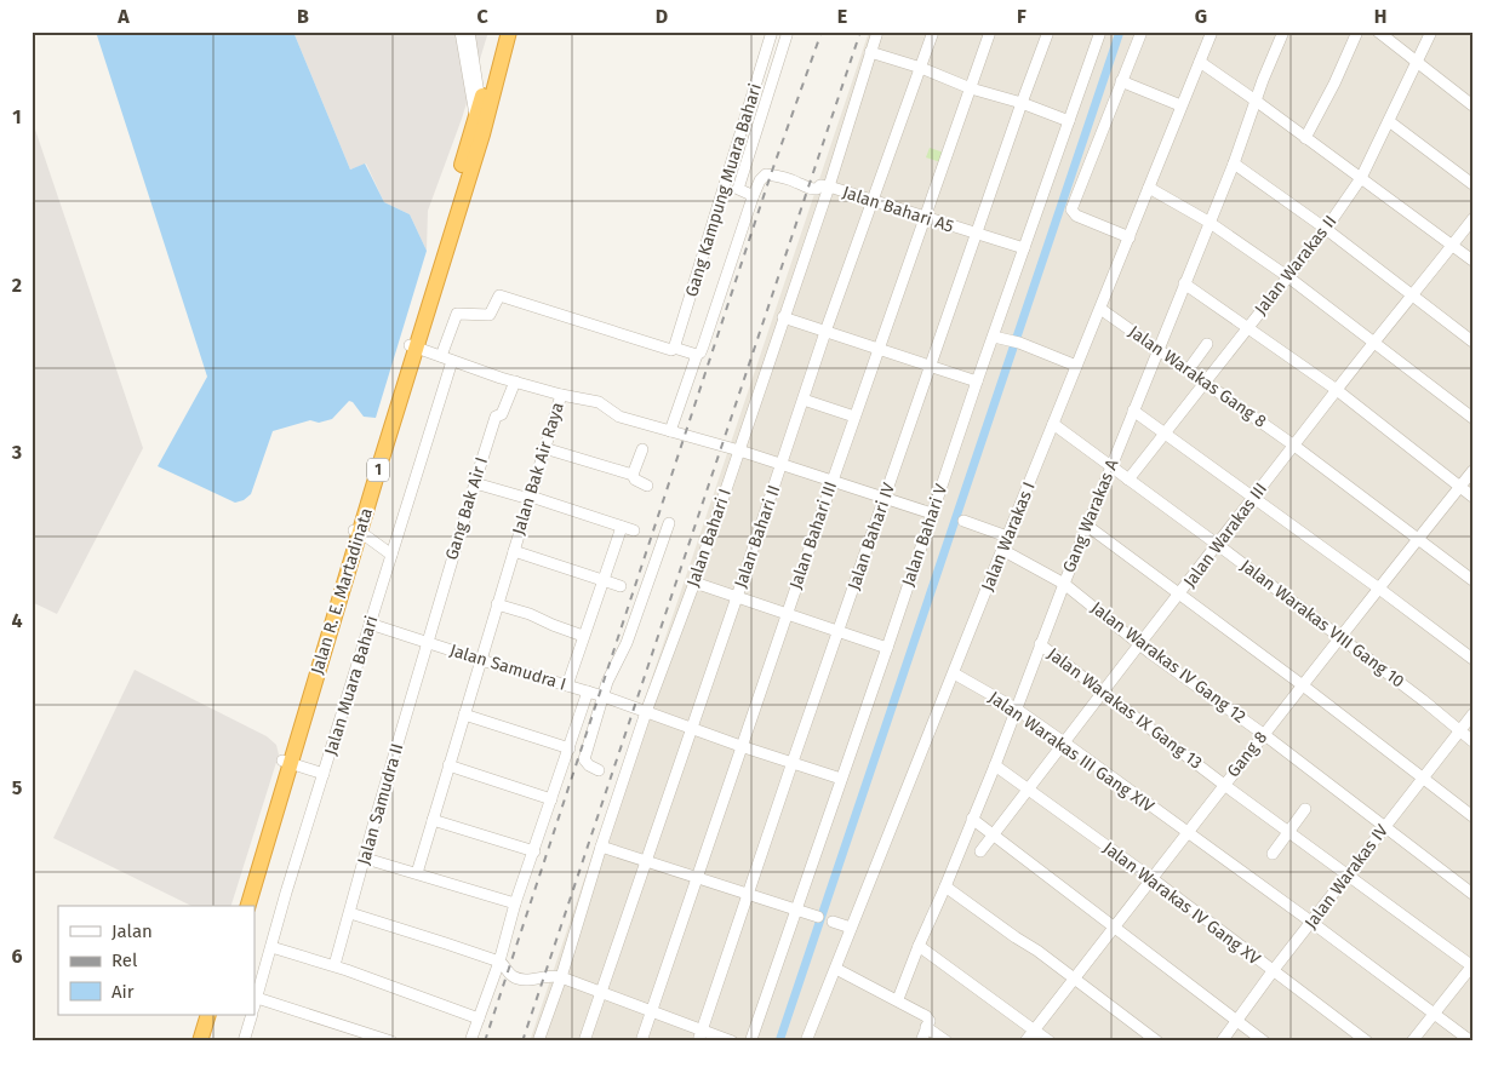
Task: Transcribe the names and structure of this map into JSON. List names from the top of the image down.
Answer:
{
  "streets": {
    "highway": ["1", "Jalan R. E. Martadinata"],
    "street": [
      "Gang Kampung Muara Bahari",
      "Jalan Bahari A5",
      "Jalan Warakas II",
      "Jalan Warakas Gang 8",
      "Jalan Bak Air Raya",
      "Gang Bak Air I",
      "Gang Warakas A",
      "Jalan Bahari III",
      "Jalan Bahari V",
      "Jalan Warakas III",
      "Jalan Bahari II",
      "Jalan Bahari IV",
      "Jalan Warakas I",
      "Jalan Bahari I",
      "Jalan Warakas VIII Gang 10",
      "Jalan Warakas IV Gang 12",
      "Jalan Samudra I",
      "Jalan Muara Bahari",
      "Jalan Warakas IX Gang 13",
      "Jalan Warakas III Gang XIV",
      "Gang 8",
      "Jalan Samudra II",
      "Jalan Warakas IV",
      "Jalan Warakas IV Gang XV"
    ]
  },
  "crossings": [
    ["Gang Kampung Muara Bahari", "Jalan Bahari A5"],
    ["Jalan Bahari A5", "Jalan Bahari III"],
    ["Jalan Bahari A5", "Jalan Bahari V"],
    ["Jalan Bahari A5", "Jalan Bahari II"],
    ["Jalan Bahari A5", "Jalan Bahari IV"],
    ["Jalan Bahari A5", "Jalan Bahari I"],
    ["Jalan Warakas II", "Jalan Warakas Gang 8"],
    ["Jalan Warakas II", "Jalan Warakas VIII Gang 10"],
    ["Jalan Warakas Gang 8", "Gang Warakas A"],
    ["Jalan Warakas Gang 8", "Jalan Warakas III"],
    ["Jalan Warakas Gang 8", "Jalan Warakas I"],
    ["Jalan Warakas Gang 8", "Gang 8"],
    ["Jalan Bak Air Raya", "Gang Bak Air I"],
    ["Jalan Bak Air Raya", "Jalan R. E. Martadinata"],
    ["Jalan Bak Air Raya", "Jalan Samudra I"],
    ["Jalan Bak Air Raya", "Jalan Muara Bahari"],
    ["Gang Bak Air I", "Jalan Samudra I"],
    ["Gang Bak Air I", "Jalan Samudra II"],
    ["Gang Warakas A", "Jalan Warakas VIII Gang 10"],
    ["Gang Warakas A", "Jalan Warakas IV Gang 12"],
    ["Gang Warakas A", "Jalan Warakas IX Gang 13"],
    ["Gang Warakas A", "Jalan Warakas III Gang XIV"],
    ["Gang Warakas A", "Jalan Warakas IV Gang XV"],
    ["Jalan Bahari III", "Jalan Samudra I"],
    ["Jalan Bahari V", "Jalan Samudra I"],
    ["Jalan Warakas III", "Jalan Warakas VIII Gang 10"],
    ["Jalan Warakas III", "Jalan Warakas IV Gang 12"],
    ["Jalan Warakas III", "Jalan Warakas IX Gang 13"],
    ["Jalan Warakas III", "Jalan Warakas III Gang XIV"],
    ["Jalan Warakas III", "Jalan Warakas IV Gang XV"],
    ["Jalan Bahari II", "Jalan Samudra I"],
    ["Jalan Bahari IV", "Jalan Samudra I"],
    ["Jalan Warakas I", "Jalan Warakas VIII Gang 10"],
    ["Jalan Warakas I", "Jalan Warakas IV Gang 12"],
    ["Jalan Warakas I", "Jalan Warakas III Gang XIV"],
    ["Jalan Bahari I", "Jalan Samudra I"],
    ["Jalan Warakas VIII Gang 10", "Gang 8"],
    ["Jalan Warakas VIII Gang 10", "Jalan Warakas IV"],
    ["Jalan Warakas IV Gang 12", "Gang 8"],
    ["Jalan Warakas IV Gang 12", "Jalan Warakas IV"],
    ["Jalan Samudra I", "Jalan Muara Bahari"],
    ["Jalan Samudra I", "Jalan Samudra II"],
    ["Jalan Warakas IX Gang 13", "Gang 8"],
    ["Jalan Warakas IX Gang 13", "Jalan Warakas IV"],
    ["Jalan Warakas III Gang XIV", "Gang 8"],
    ["Jalan Warakas III Gang XIV", "Jalan Warakas IV"],
    ["Gang 8", "Jalan Warakas IV Gang XV"],
    ["Jalan Warakas IV", "Jalan Warakas IV Gang XV"]
  ],
  "legend": ["Jalan", "Rel", "Air"],
  "grid": {
    "columns": [
      "A",
      "B",
      "C",
      "D",
      "E",
      "F",
      "G",
      "H"
    ],
    "rows": [
      "1",
      "2",
      "3",
      "4",
      "5",
      "6"
    ]
  }
}
